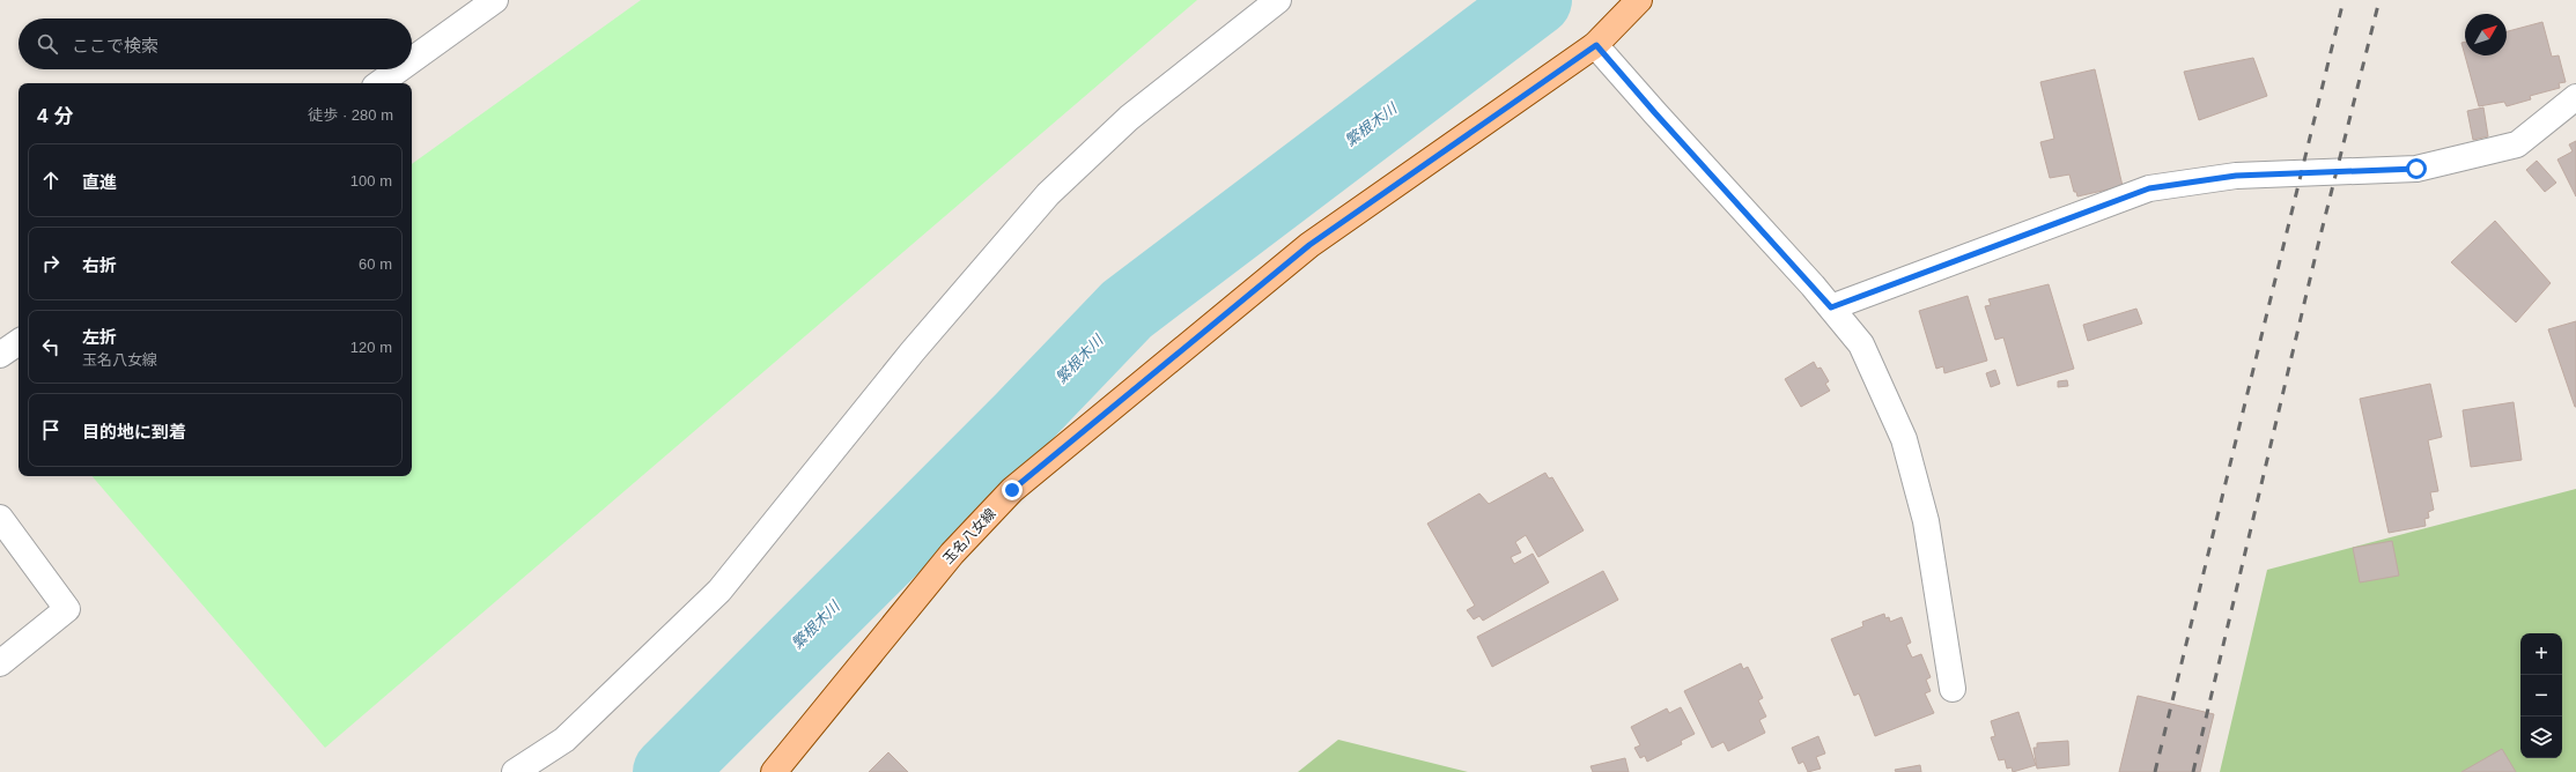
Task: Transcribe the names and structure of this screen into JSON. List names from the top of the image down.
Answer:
{
  "streets": {
    "main road": ["玉名八女線"]
  },
  "water": ["繁根木川"],
  "north": "top right",
  "page": {
    "search": "ここで検索",
    "heading": ["4 分", "徒歩 · 280 m"],
    "list": [
      ["直進", "100 m"],
      ["右折", "60 m"],
      ["左折", "玉名八女線", "120 m"],
      "目的地に到着"
    ],
    "map_buttons": ["+", "−"]
  }
}
